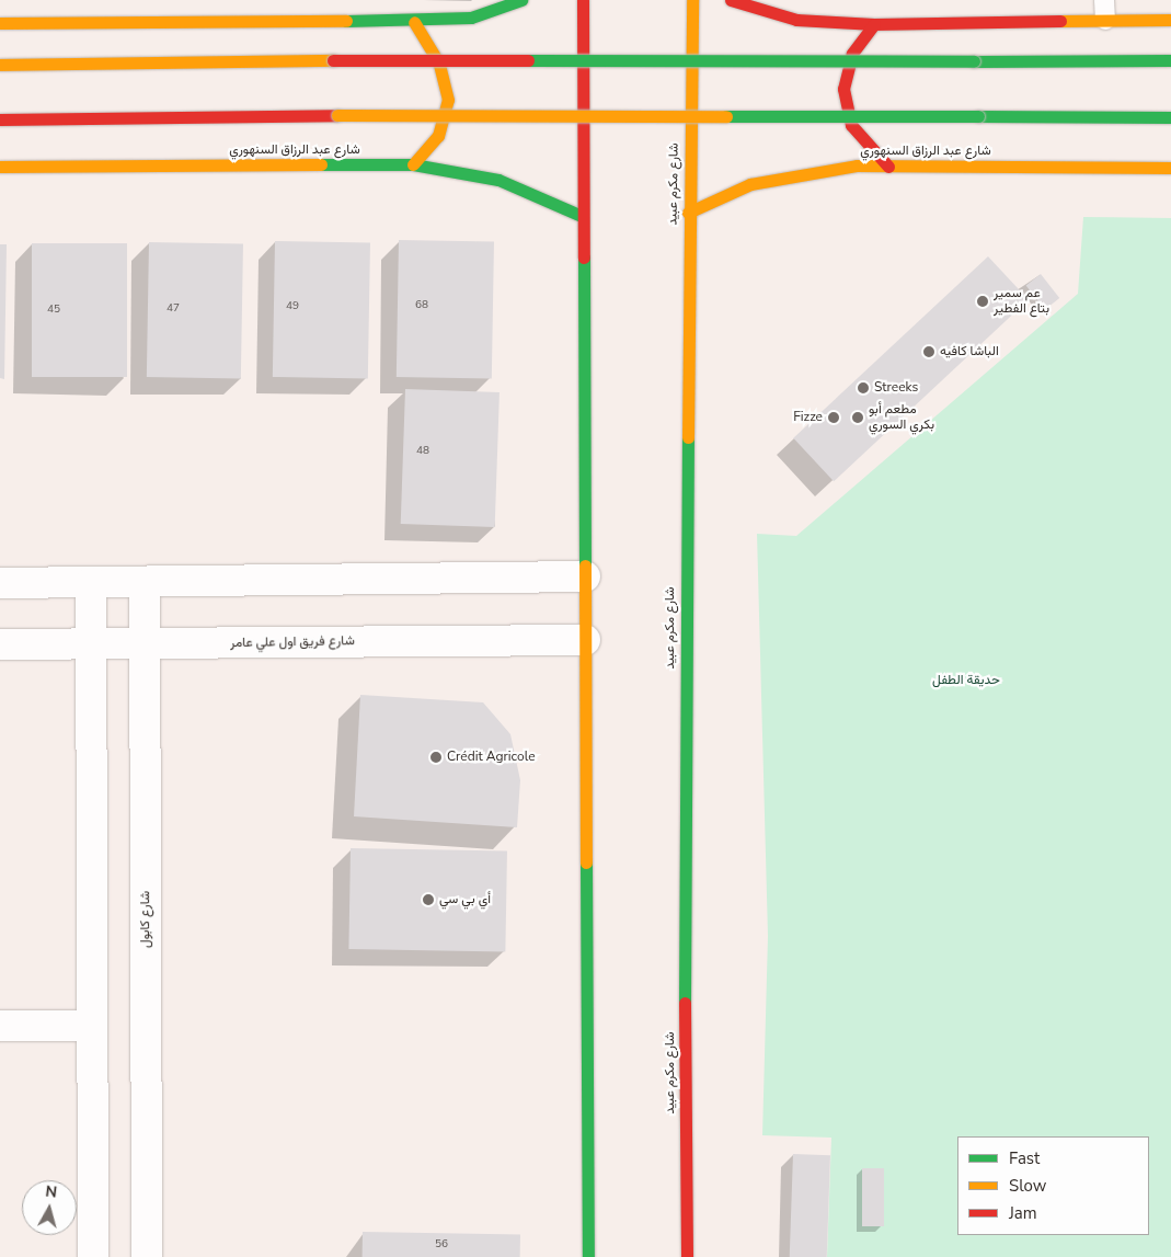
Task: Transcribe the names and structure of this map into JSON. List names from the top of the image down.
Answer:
{
  "streets": {
    "street": [
      "شارع عبد الرزاق السنهوري",
      "شارع مكرم عبيد",
      "شارع فريق اول علي عامر",
      "شارع كابول"
    ]
  },
  "crossings": [
    ["شارع عبد الرزاق السنهوري", "شارع مكرم عبيد"],
    ["شارع فريق اول علي عامر", "شارع كابول"]
  ],
  "parks": ["حديقة الطفل"],
  "places": [
    "عم سمير بتاع الفطير",
    "الباشا كافيه",
    "Streeks",
    "Fizze",
    "مطعم أبو بكري السوري",
    "Crédit Agricole",
    "أي بي سي"
  ],
  "house_numbers": [
    "68",
    "49",
    "47",
    "45",
    "48",
    "56"
  ],
  "legend": ["Fast", "Slow", "Jam"],
  "north": "top"
}
